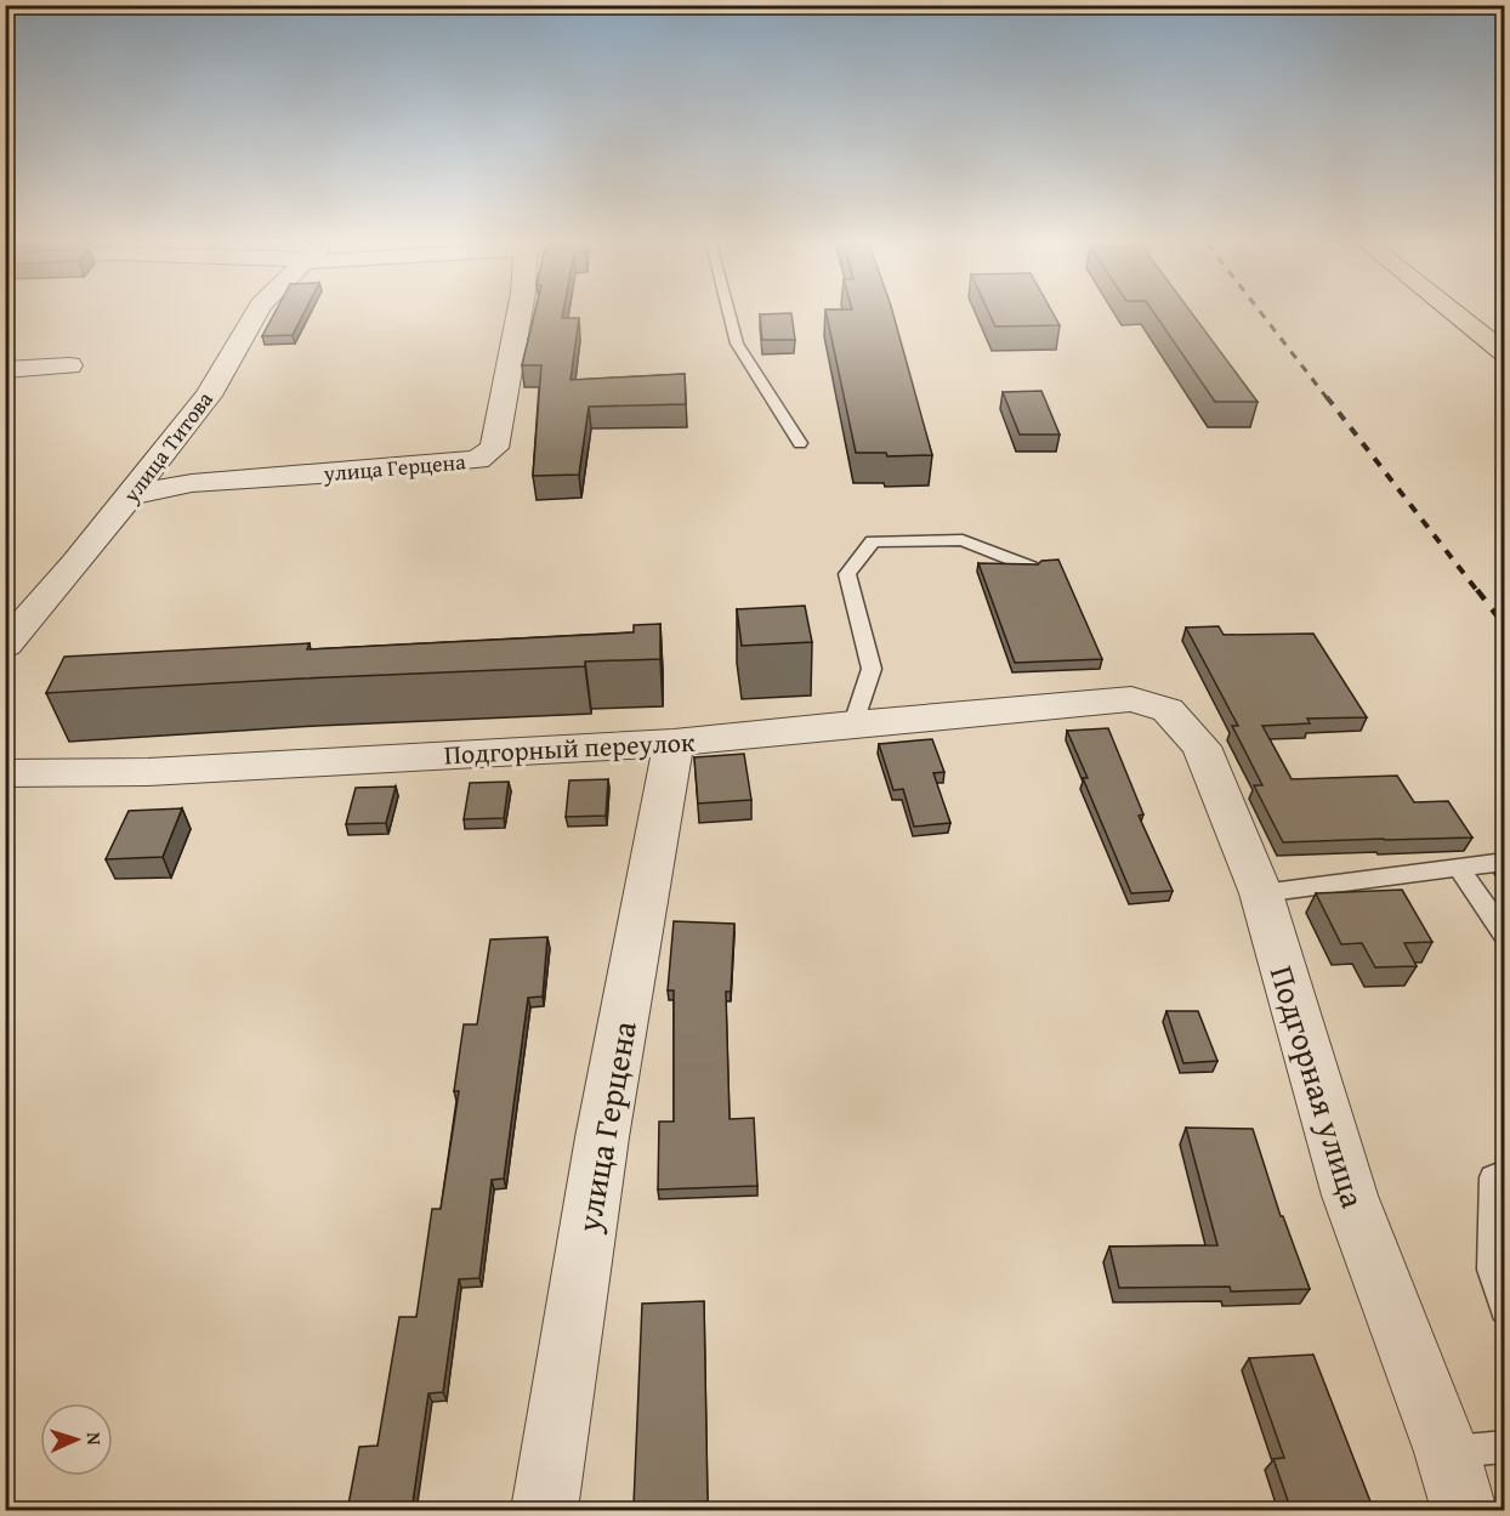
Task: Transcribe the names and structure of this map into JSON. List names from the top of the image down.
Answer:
{
  "streets": {
    "street": [
      "улица Титова",
      "улица Герцена",
      "Подгорный переулок",
      "Подгорная улица"
    ]
  },
  "crossings": [
    ["улица Титова", "улица Герцена"],
    ["улица Герцена", "Подгорный переулок"],
    ["Подгорный переулок", "Подгорная улица"]
  ],
  "north": "right"
}
